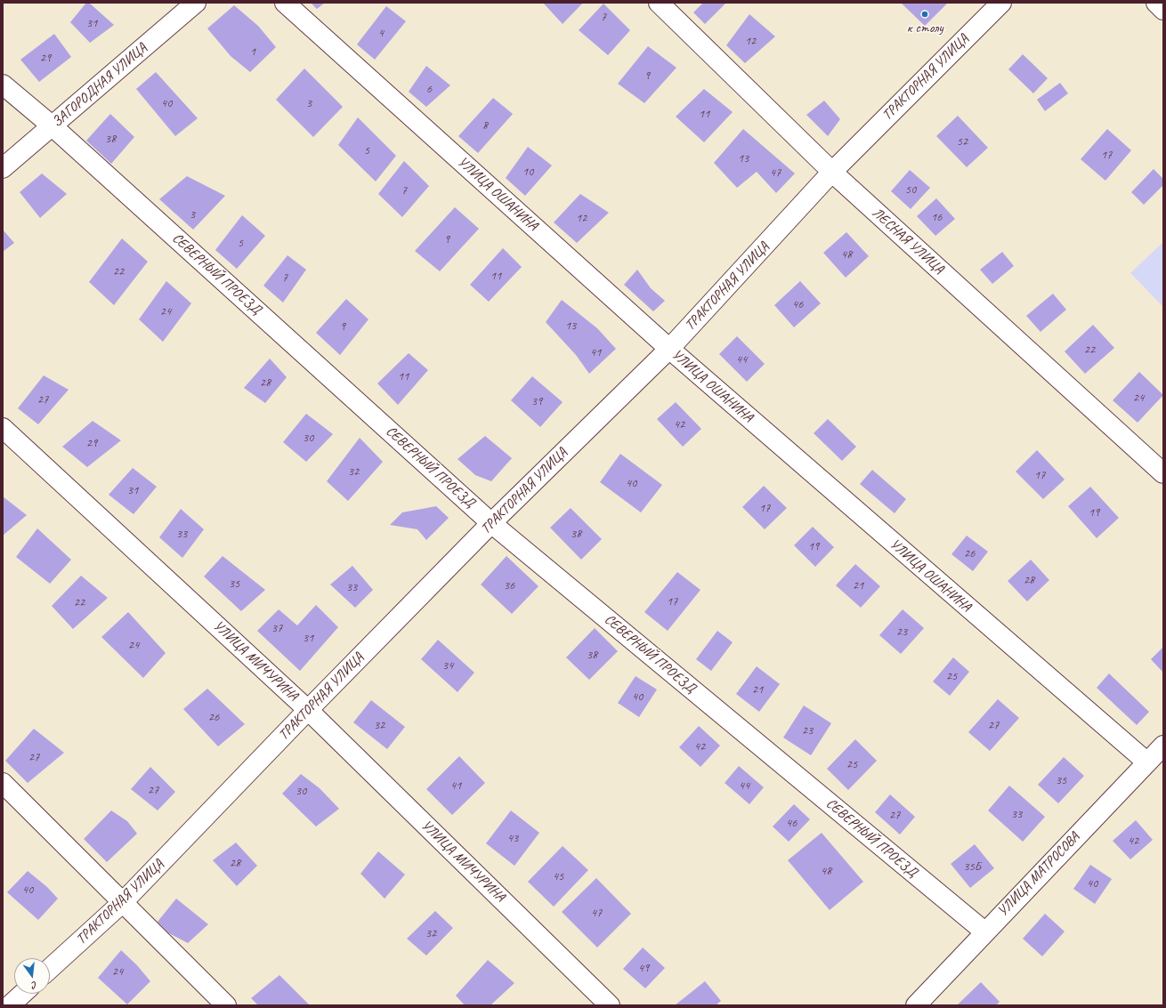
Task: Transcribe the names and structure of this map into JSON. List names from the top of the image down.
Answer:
{
  "streets": {
    "street": [
      "ТРАКТОРНАЯ УЛИЦА",
      "ЗАГОРОДНАЯ УЛИЦА",
      "УЛИЦА ОШАНИНА",
      "ЛЕСНАЯ УЛИЦА",
      "СЕВЕРНЫЙ ПРОЕЗД",
      "УЛИЦА МИЧУРИНА",
      "УЛИЦА МАТРОСОВА"
    ]
  },
  "crossings": [
    ["ТРАКТОРНАЯ УЛИЦА", "УЛИЦА ОШАНИНА"],
    ["ТРАКТОРНАЯ УЛИЦА", "ЛЕСНАЯ УЛИЦА"],
    ["ТРАКТОРНАЯ УЛИЦА", "СЕВЕРНЫЙ ПРОЕЗД"],
    ["ТРАКТОРНАЯ УЛИЦА", "УЛИЦА МИЧУРИНА"],
    ["ЗАГОРОДНАЯ УЛИЦА", "СЕВЕРНЫЙ ПРОЕЗД"],
    ["УЛИЦА ОШАНИНА", "УЛИЦА МАТРОСОВА"],
    ["СЕВЕРНЫЙ ПРОЕЗД", "УЛИЦА МАТРОСОВА"]
  ],
  "places": ["к столу"],
  "house_numbers": [
    "7",
    "31",
    "4",
    "12",
    "1",
    "29",
    "9",
    "6",
    "40",
    "3",
    "11",
    "8",
    "38",
    "52",
    "5",
    "17",
    "13",
    "10",
    "47",
    "50",
    "7",
    "3",
    "16",
    "12",
    "9",
    "5",
    "48",
    "22",
    "11",
    "7",
    "46",
    "24",
    "13",
    "9",
    "22",
    "41",
    "44",
    "11",
    "28",
    "24",
    "27",
    "39",
    "42",
    "30",
    "29",
    "32",
    "17",
    "40",
    "31",
    "17",
    "19",
    "33",
    "38",
    "19",
    "26",
    "28",
    "35",
    "36",
    "21",
    "33",
    "17",
    "22",
    "37",
    "23",
    "31",
    "24",
    "38",
    "34",
    "25",
    "21",
    "40",
    "26",
    "32",
    "27",
    "23",
    "42",
    "27",
    "25",
    "35",
    "41",
    "44",
    "27",
    "30",
    "33",
    "27",
    "46",
    "43",
    "42",
    "28",
    "35Б",
    "48",
    "45",
    "40",
    "40",
    "47",
    "32",
    "49",
    "24"
  ],
  "north": "bottom"
}
